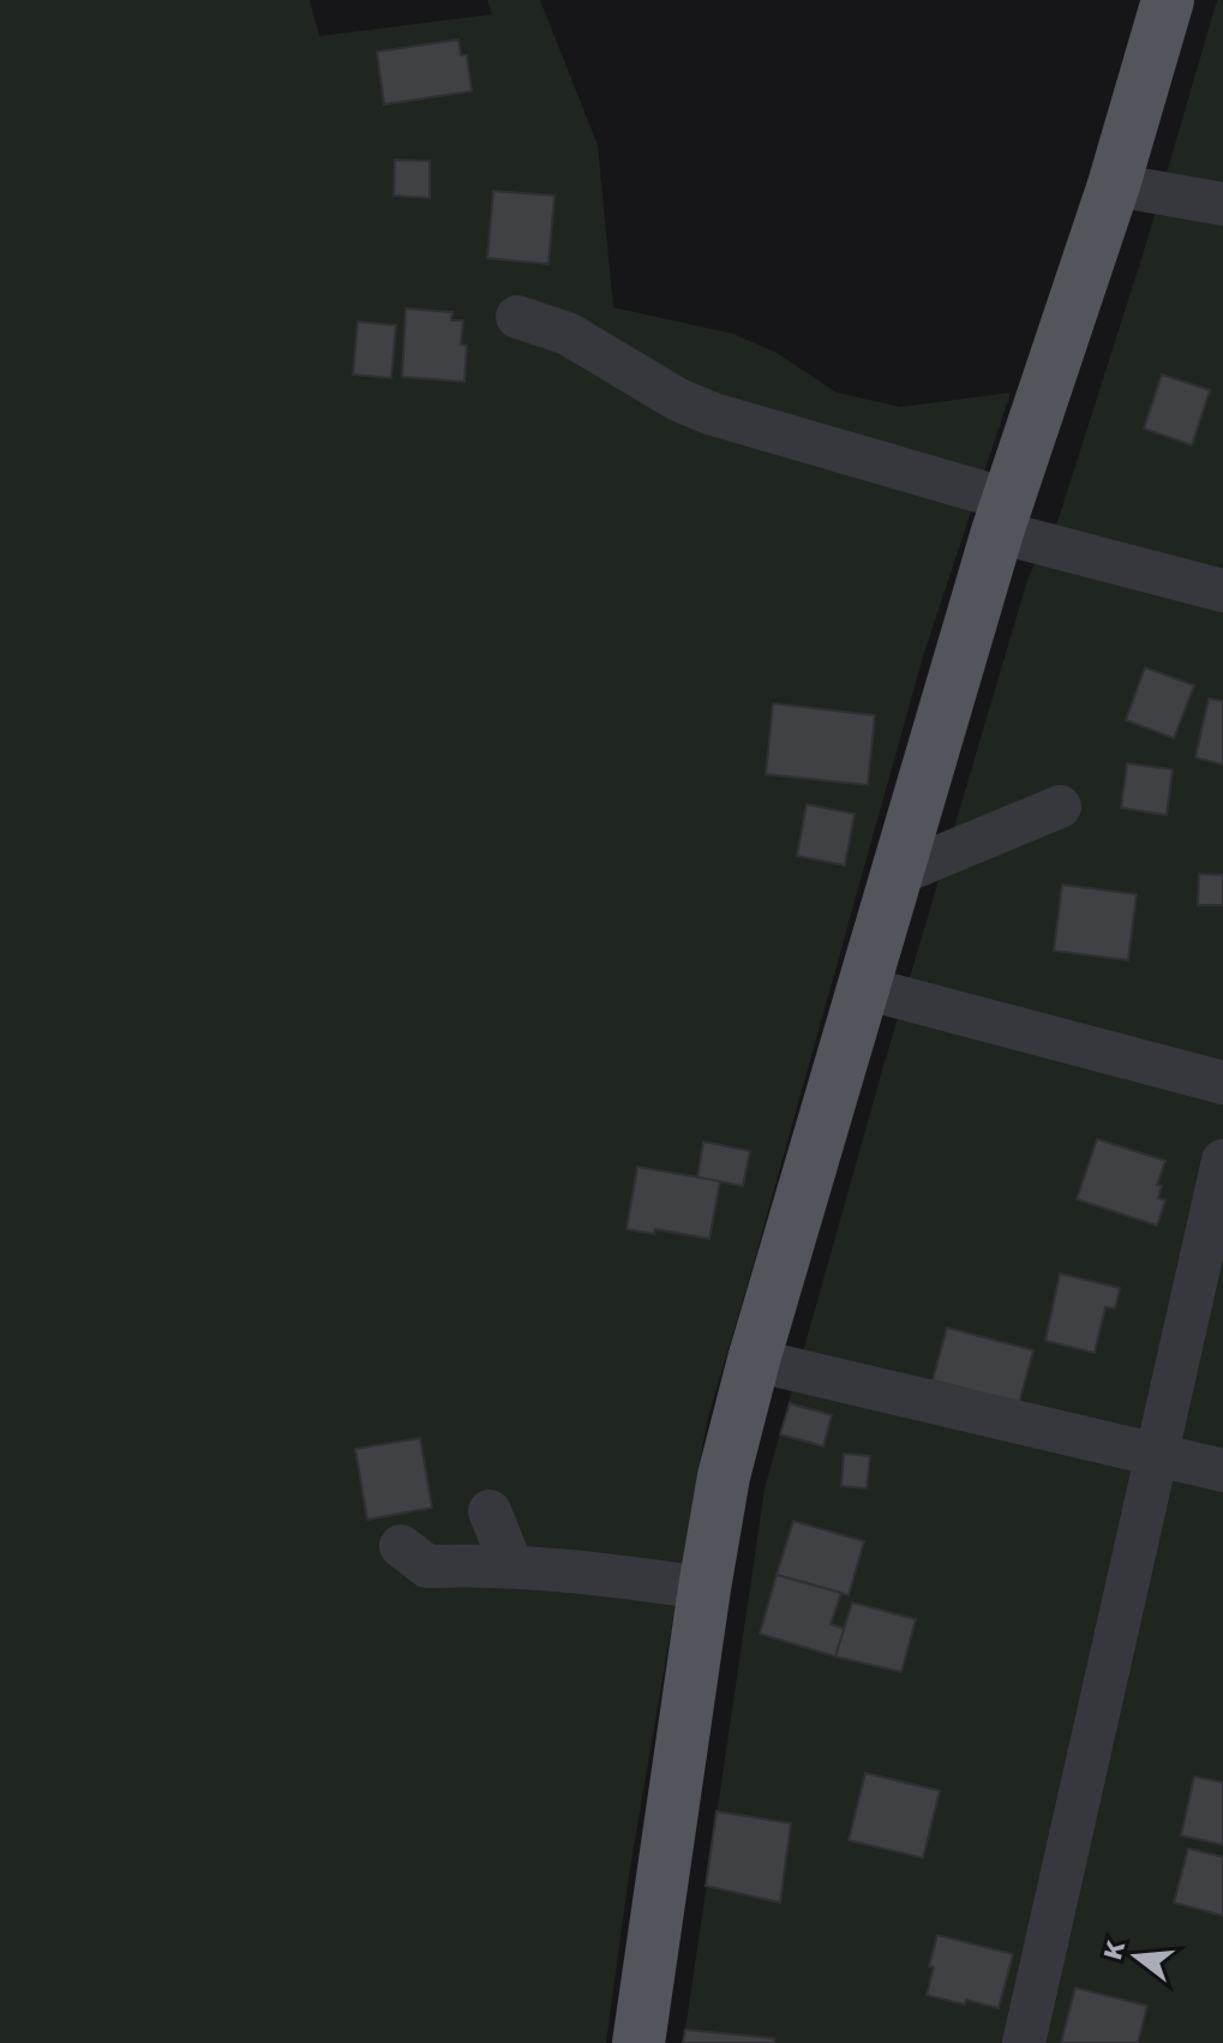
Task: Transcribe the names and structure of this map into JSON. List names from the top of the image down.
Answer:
{
  "north": "left"
}
